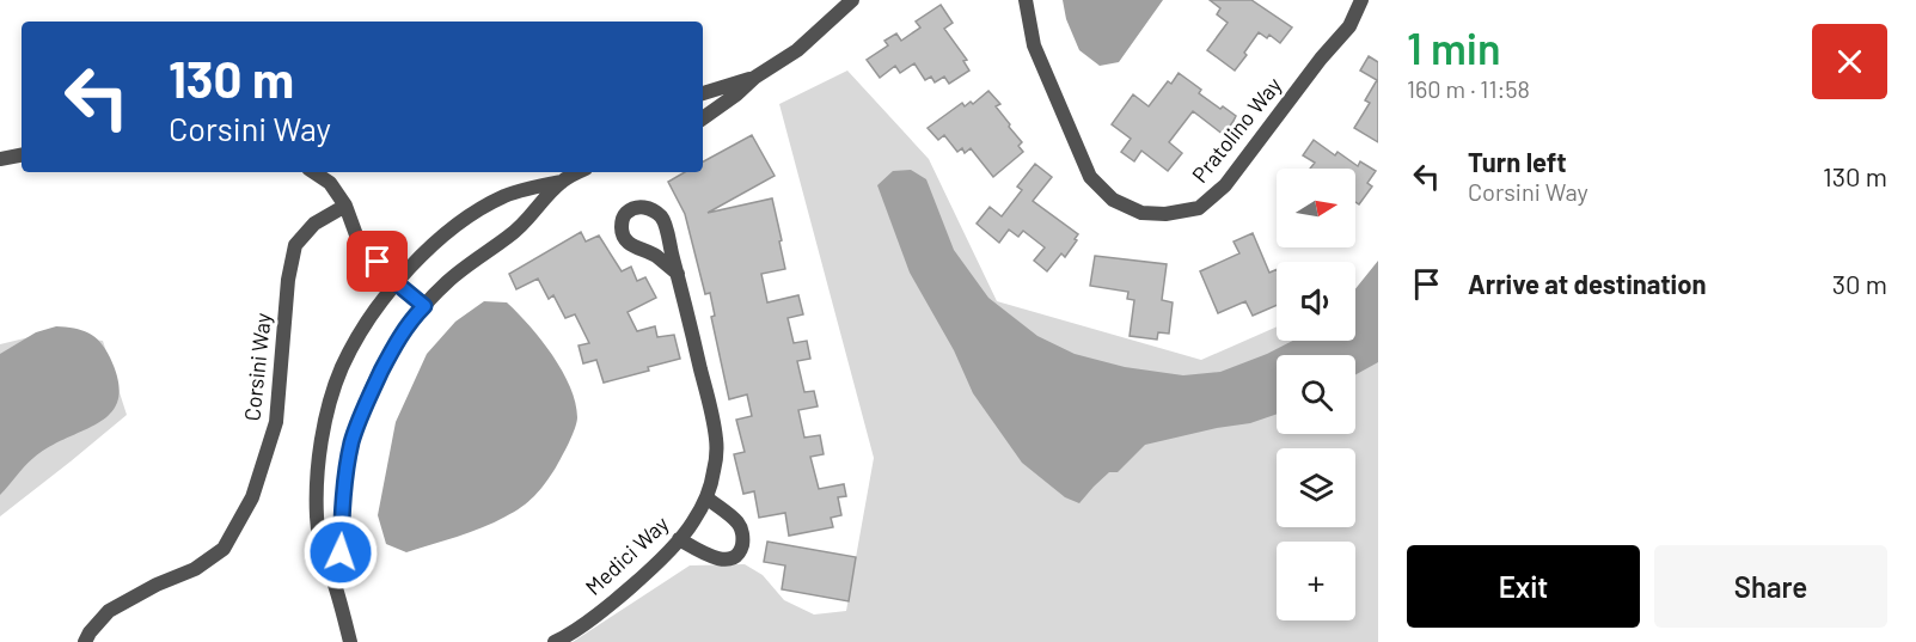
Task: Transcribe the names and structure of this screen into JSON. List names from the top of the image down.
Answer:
{
  "streets": {
    "street": ["Pratolino Way", "Corsini Way", "Medici Way"]
  },
  "north": "right",
  "page": {
    "heading": ["1 min", "160 m · 11:58"],
    "turn": ["130 m", "Corsini Way"],
    "list": [
      {
        "name": "Turn left",
        "note": "Corsini Way",
        "value": "130 m"
      },
      {
        "name": "Arrive at destination",
        "value": "30 m"
      }
    ],
    "map_buttons": "+",
    "buttons": ["Exit", "Share"]
  }
}
